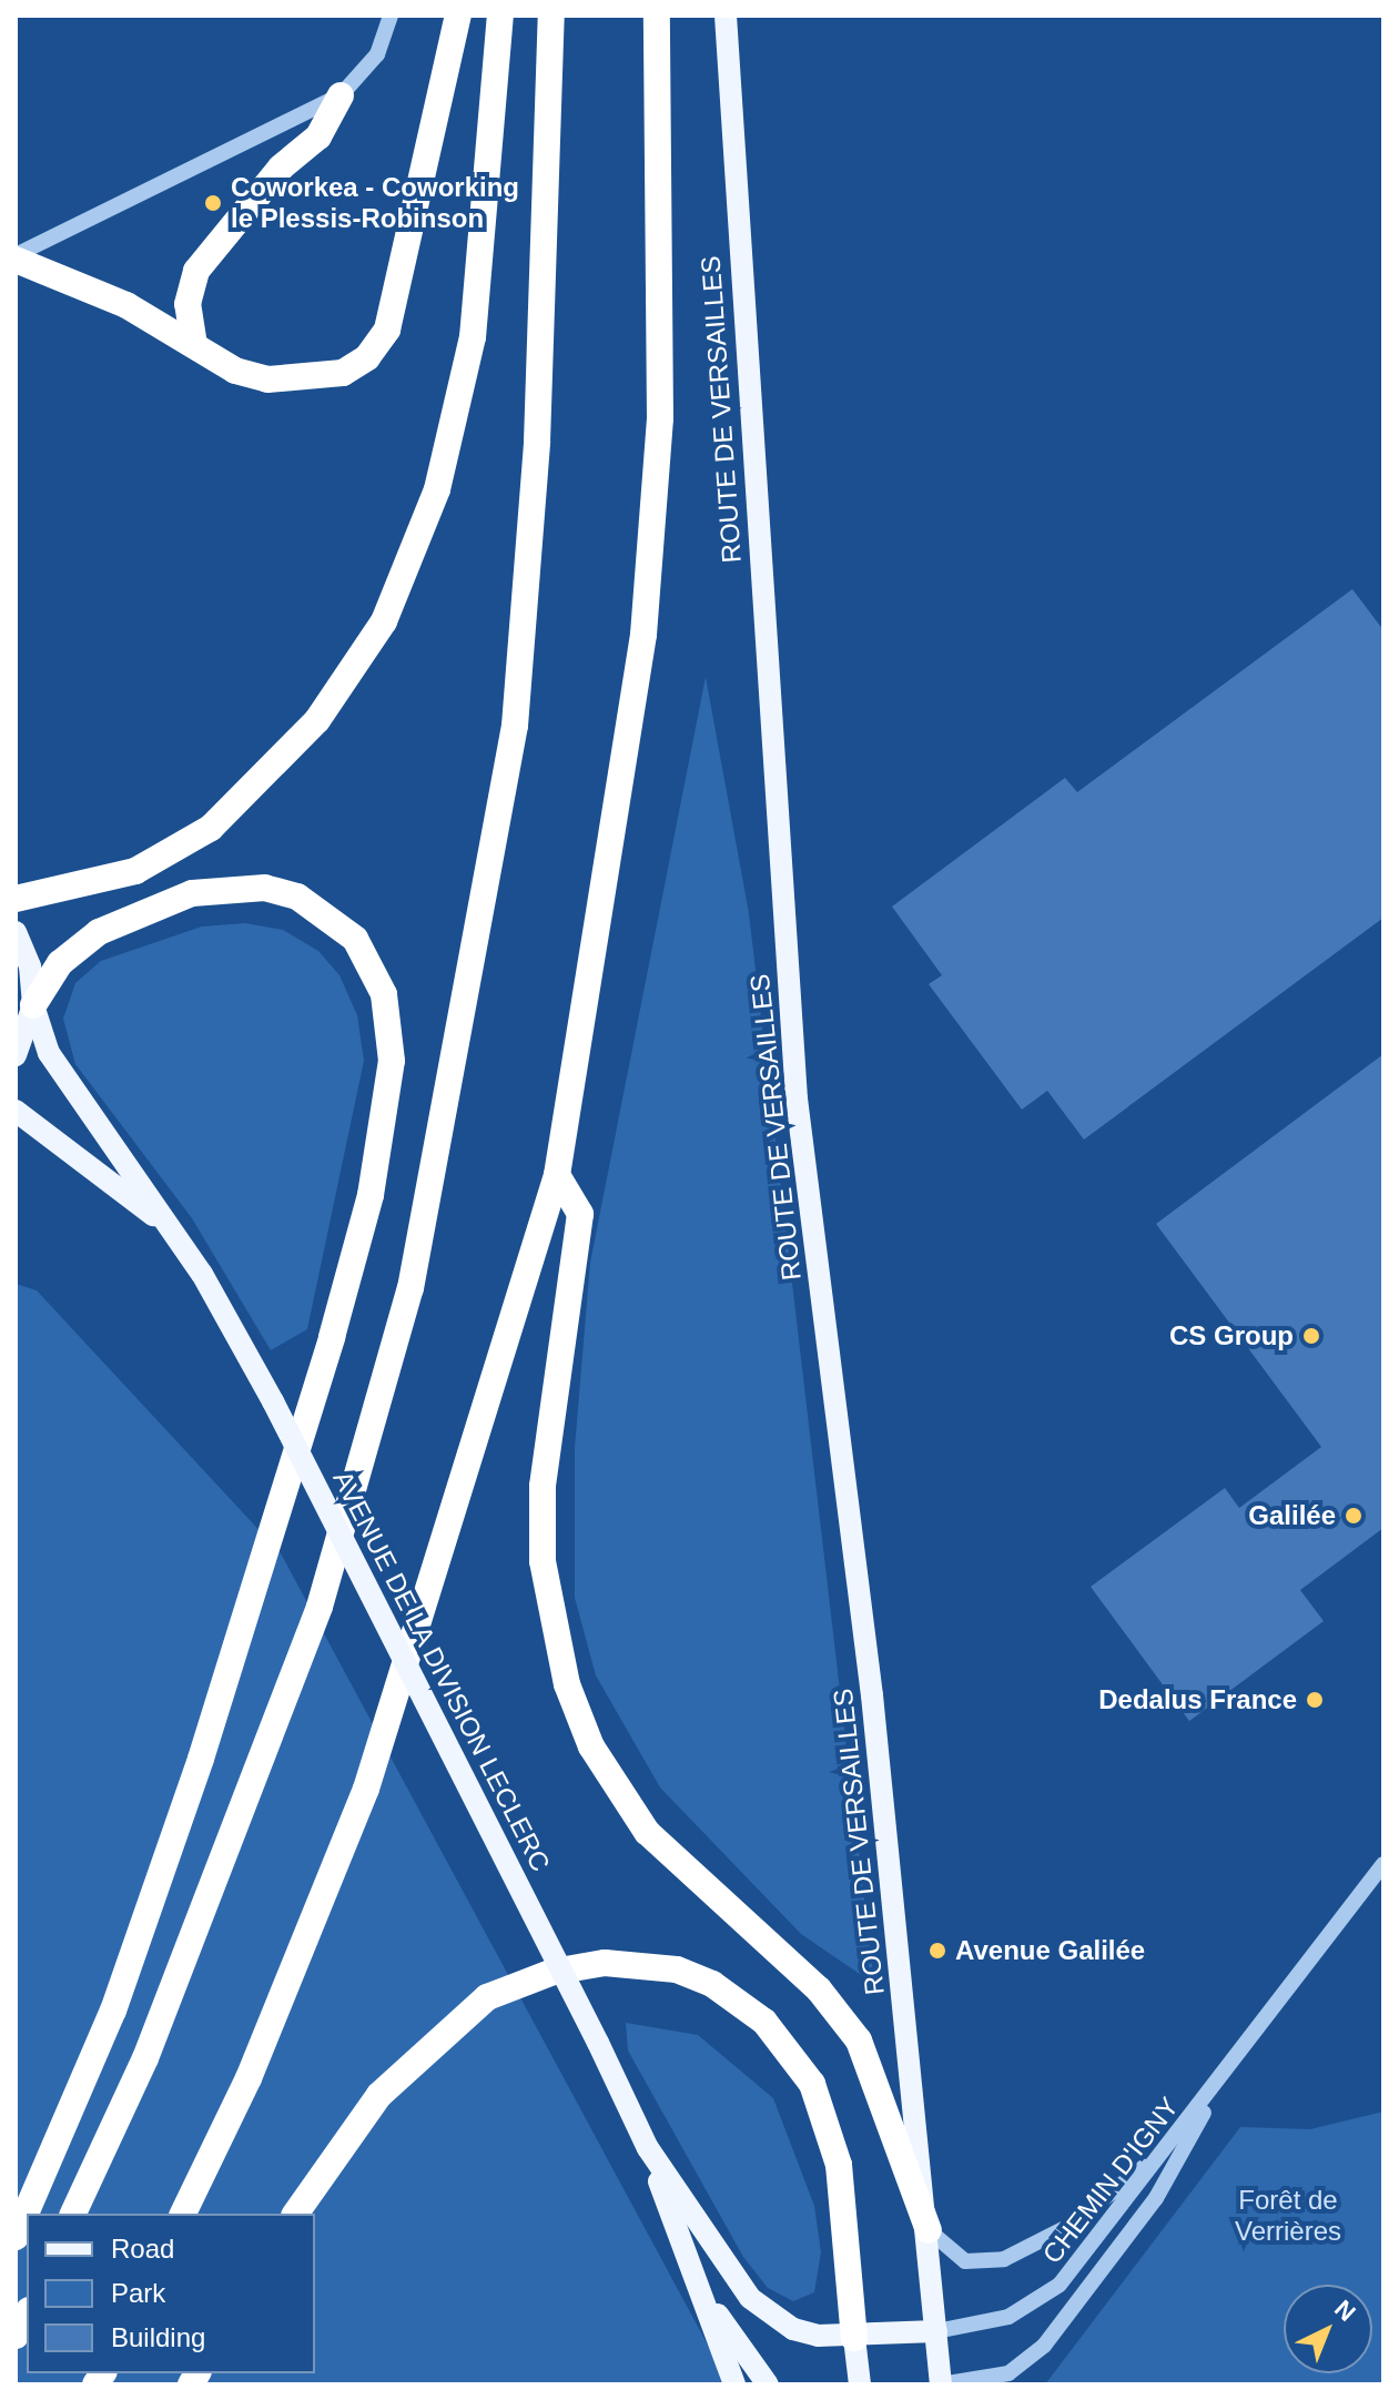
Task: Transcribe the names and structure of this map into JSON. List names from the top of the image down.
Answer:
{
  "streets": {
    "main road": ["ROUTE DE VERSAILLES", "AVENUE DE LA DIVISION LECLERC"],
    "street": ["CHEMIN D'IGNY"]
  },
  "parks": ["Forêt de Verrières"],
  "places": [
    "Coworkea - Coworking le Plessis-Robinson",
    "CS Group",
    "Galilée",
    "Dedalus France",
    "Avenue Galilée"
  ],
  "legend": ["Road", "Park", "Building"],
  "north": "top right"
}
